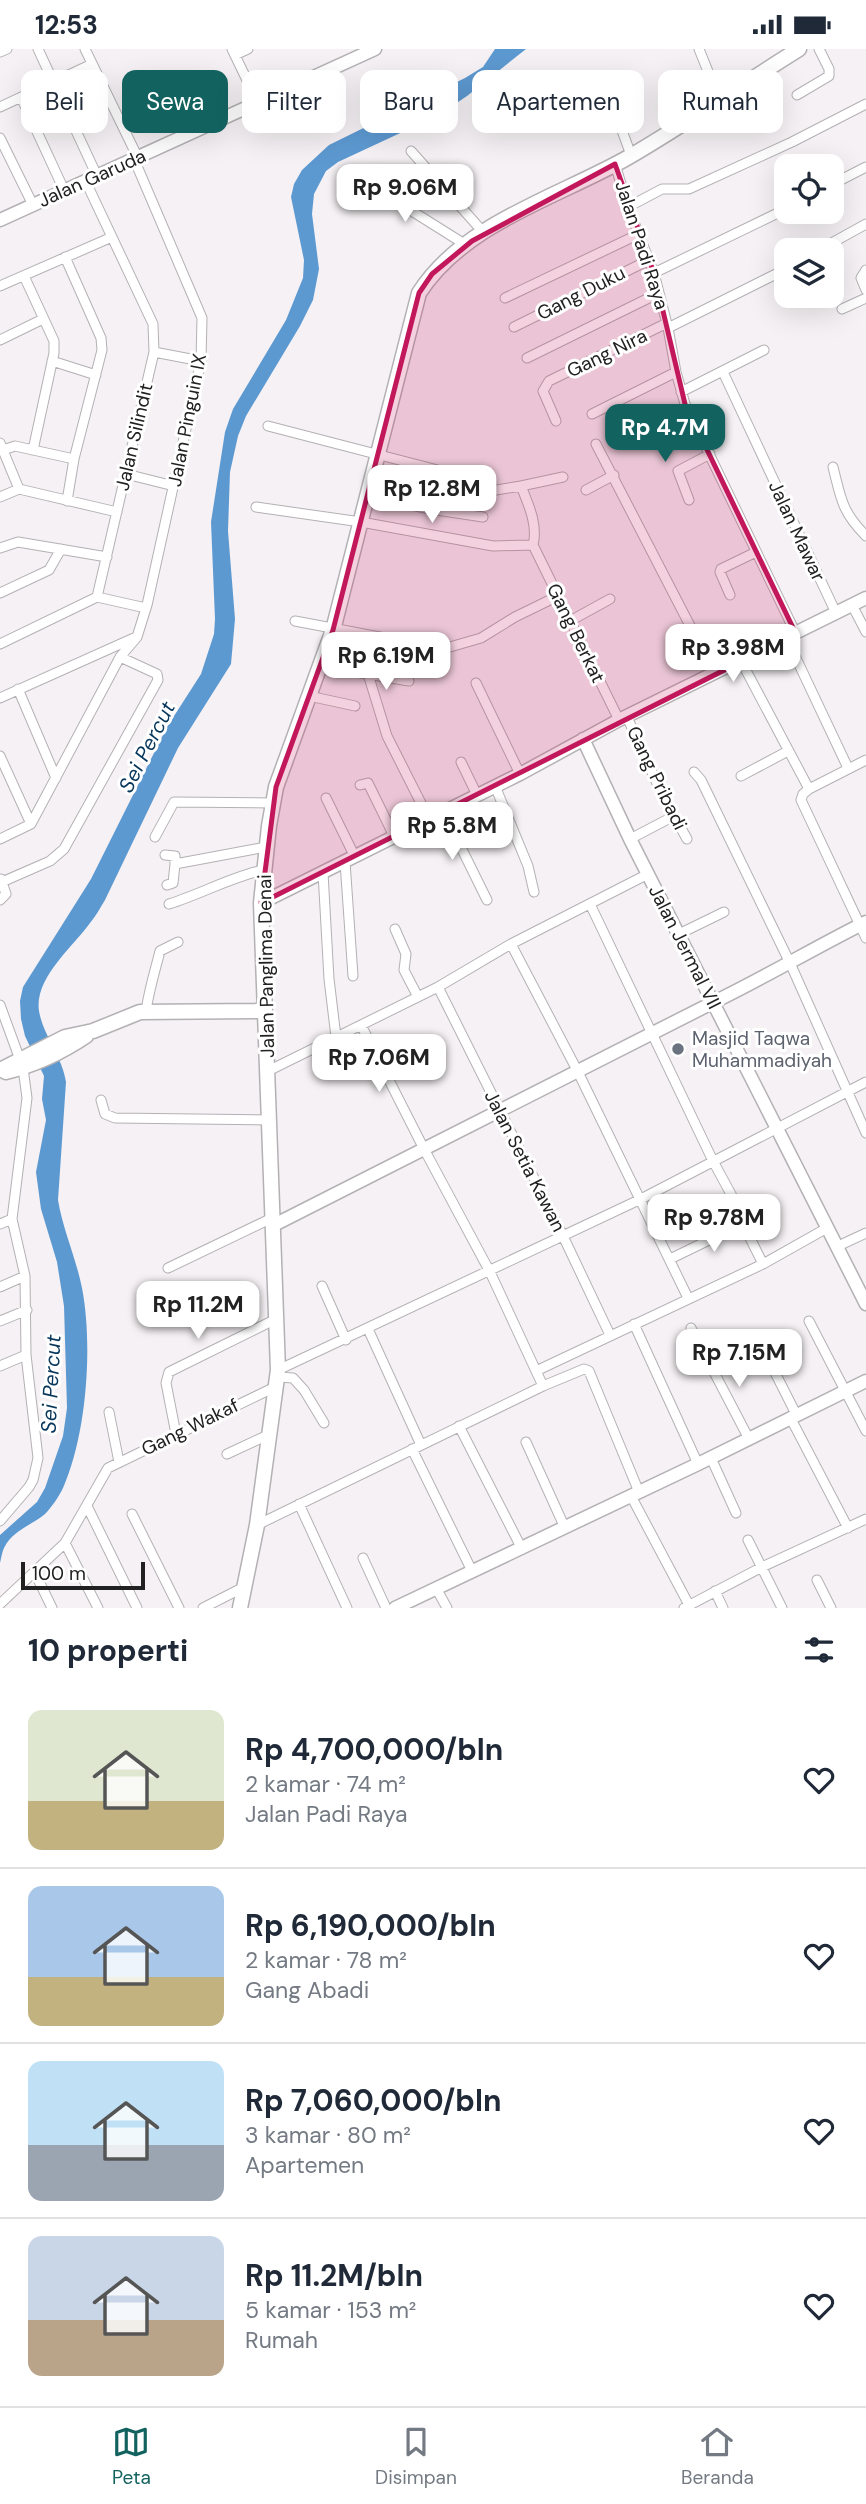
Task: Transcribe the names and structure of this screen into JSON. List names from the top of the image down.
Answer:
{
  "streets": {
    "main road": ["Jalan Panglima Denai"],
    "street": [
      "Jalan Garuda",
      "Jalan Padi Raya",
      "Gang Duku",
      "Gang Nira",
      "Jalan Pinguin IX",
      "Jalan Silindit",
      "Jalan Mawar",
      "Gang Berkat",
      "Gang Pribadi",
      "Jalan Jermal VII",
      "Jalan Setia Kawan",
      "Gang Wakaf"
    ]
  },
  "crossings": [
    ["Jalan Garuda", "Jalan Pinguin IX"],
    ["Jalan Garuda", "Jalan Silindit"],
    ["Jalan Padi Raya", "Gang Duku"],
    ["Jalan Padi Raya", "Gang Nira"],
    ["Jalan Padi Raya", "Jalan Panglima Denai"],
    ["Gang Berkat", "Gang Pribadi"],
    ["Jalan Jermal VII", "Gang Wakaf"],
    ["Jalan Panglima Denai", "Gang Wakaf"],
    ["Jalan Setia Kawan", "Gang Wakaf"]
  ],
  "water": ["Sei Percut"],
  "places": ["Masjid Taqwa Muhammadiyah"],
  "scale_bar": "100 m",
  "page": {
    "status": "12:53",
    "chip": [
      "Beli",
      "Sewa",
      "Filter",
      "Baru",
      "Apartemen",
      "Rumah"
    ],
    "price": [
      "Rp 9.06M",
      "Rp 4.7M",
      "Rp 12.8M",
      "Rp 3.98M",
      "Rp 6.19M",
      "Rp 5.8M",
      "Rp 7.06M",
      "Rp 9.78M",
      "Rp 11.2M",
      "Rp 7.15M"
    ],
    "scale": "100 m",
    "heading": "10 properti",
    "list": [
      {
        "name": "Rp 4,700,000/bln",
        "note": "2 kamar · 74 m² · Jalan Padi Raya"
      },
      {
        "name": "Rp 6,190,000/bln",
        "note": "2 kamar · 78 m² · Gang Abadi"
      },
      {
        "name": "Rp 7,060,000/bln",
        "note": "3 kamar · 80 m² · Apartemen"
      },
      {
        "name": "Rp 11.2M/bln",
        "note": "5 kamar · 153 m² · Rumah"
      }
    ],
    "tabs": ["Peta", "Disimpan", "Beranda"]
  }
}
